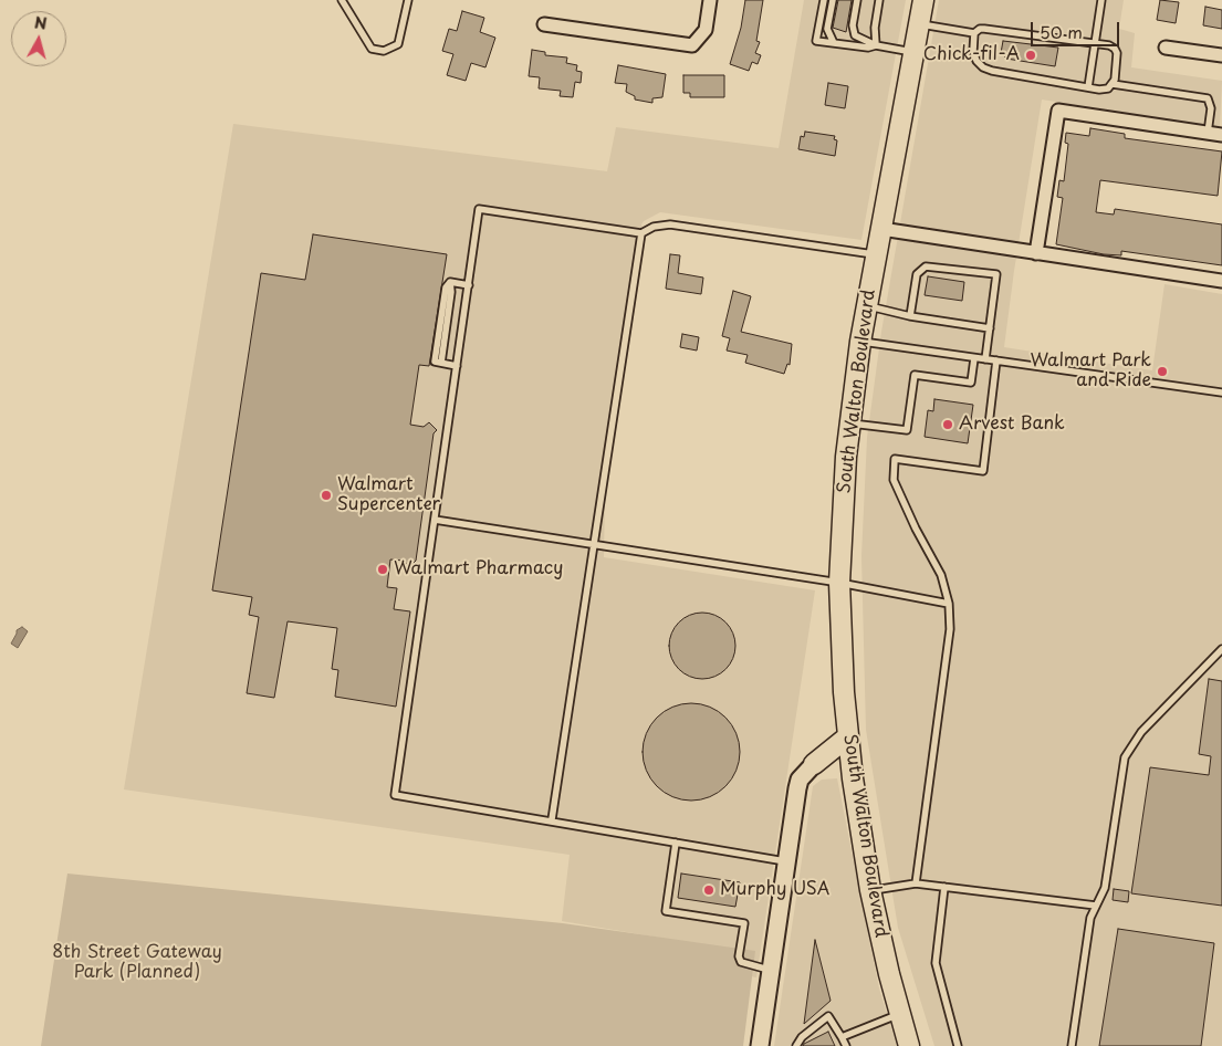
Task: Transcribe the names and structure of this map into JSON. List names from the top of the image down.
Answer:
{
  "streets": {
    "main road": ["South Walton Boulevard"]
  },
  "parks": ["8th Street Gateway Park (Planned)"],
  "places": [
    "Chick-fil-A",
    "Walmart Park and Ride",
    "Arvest Bank",
    "Walmart Supercenter",
    "Walmart Pharmacy",
    "Murphy USA"
  ],
  "scale_bar": "50 m",
  "north": "top"
}
